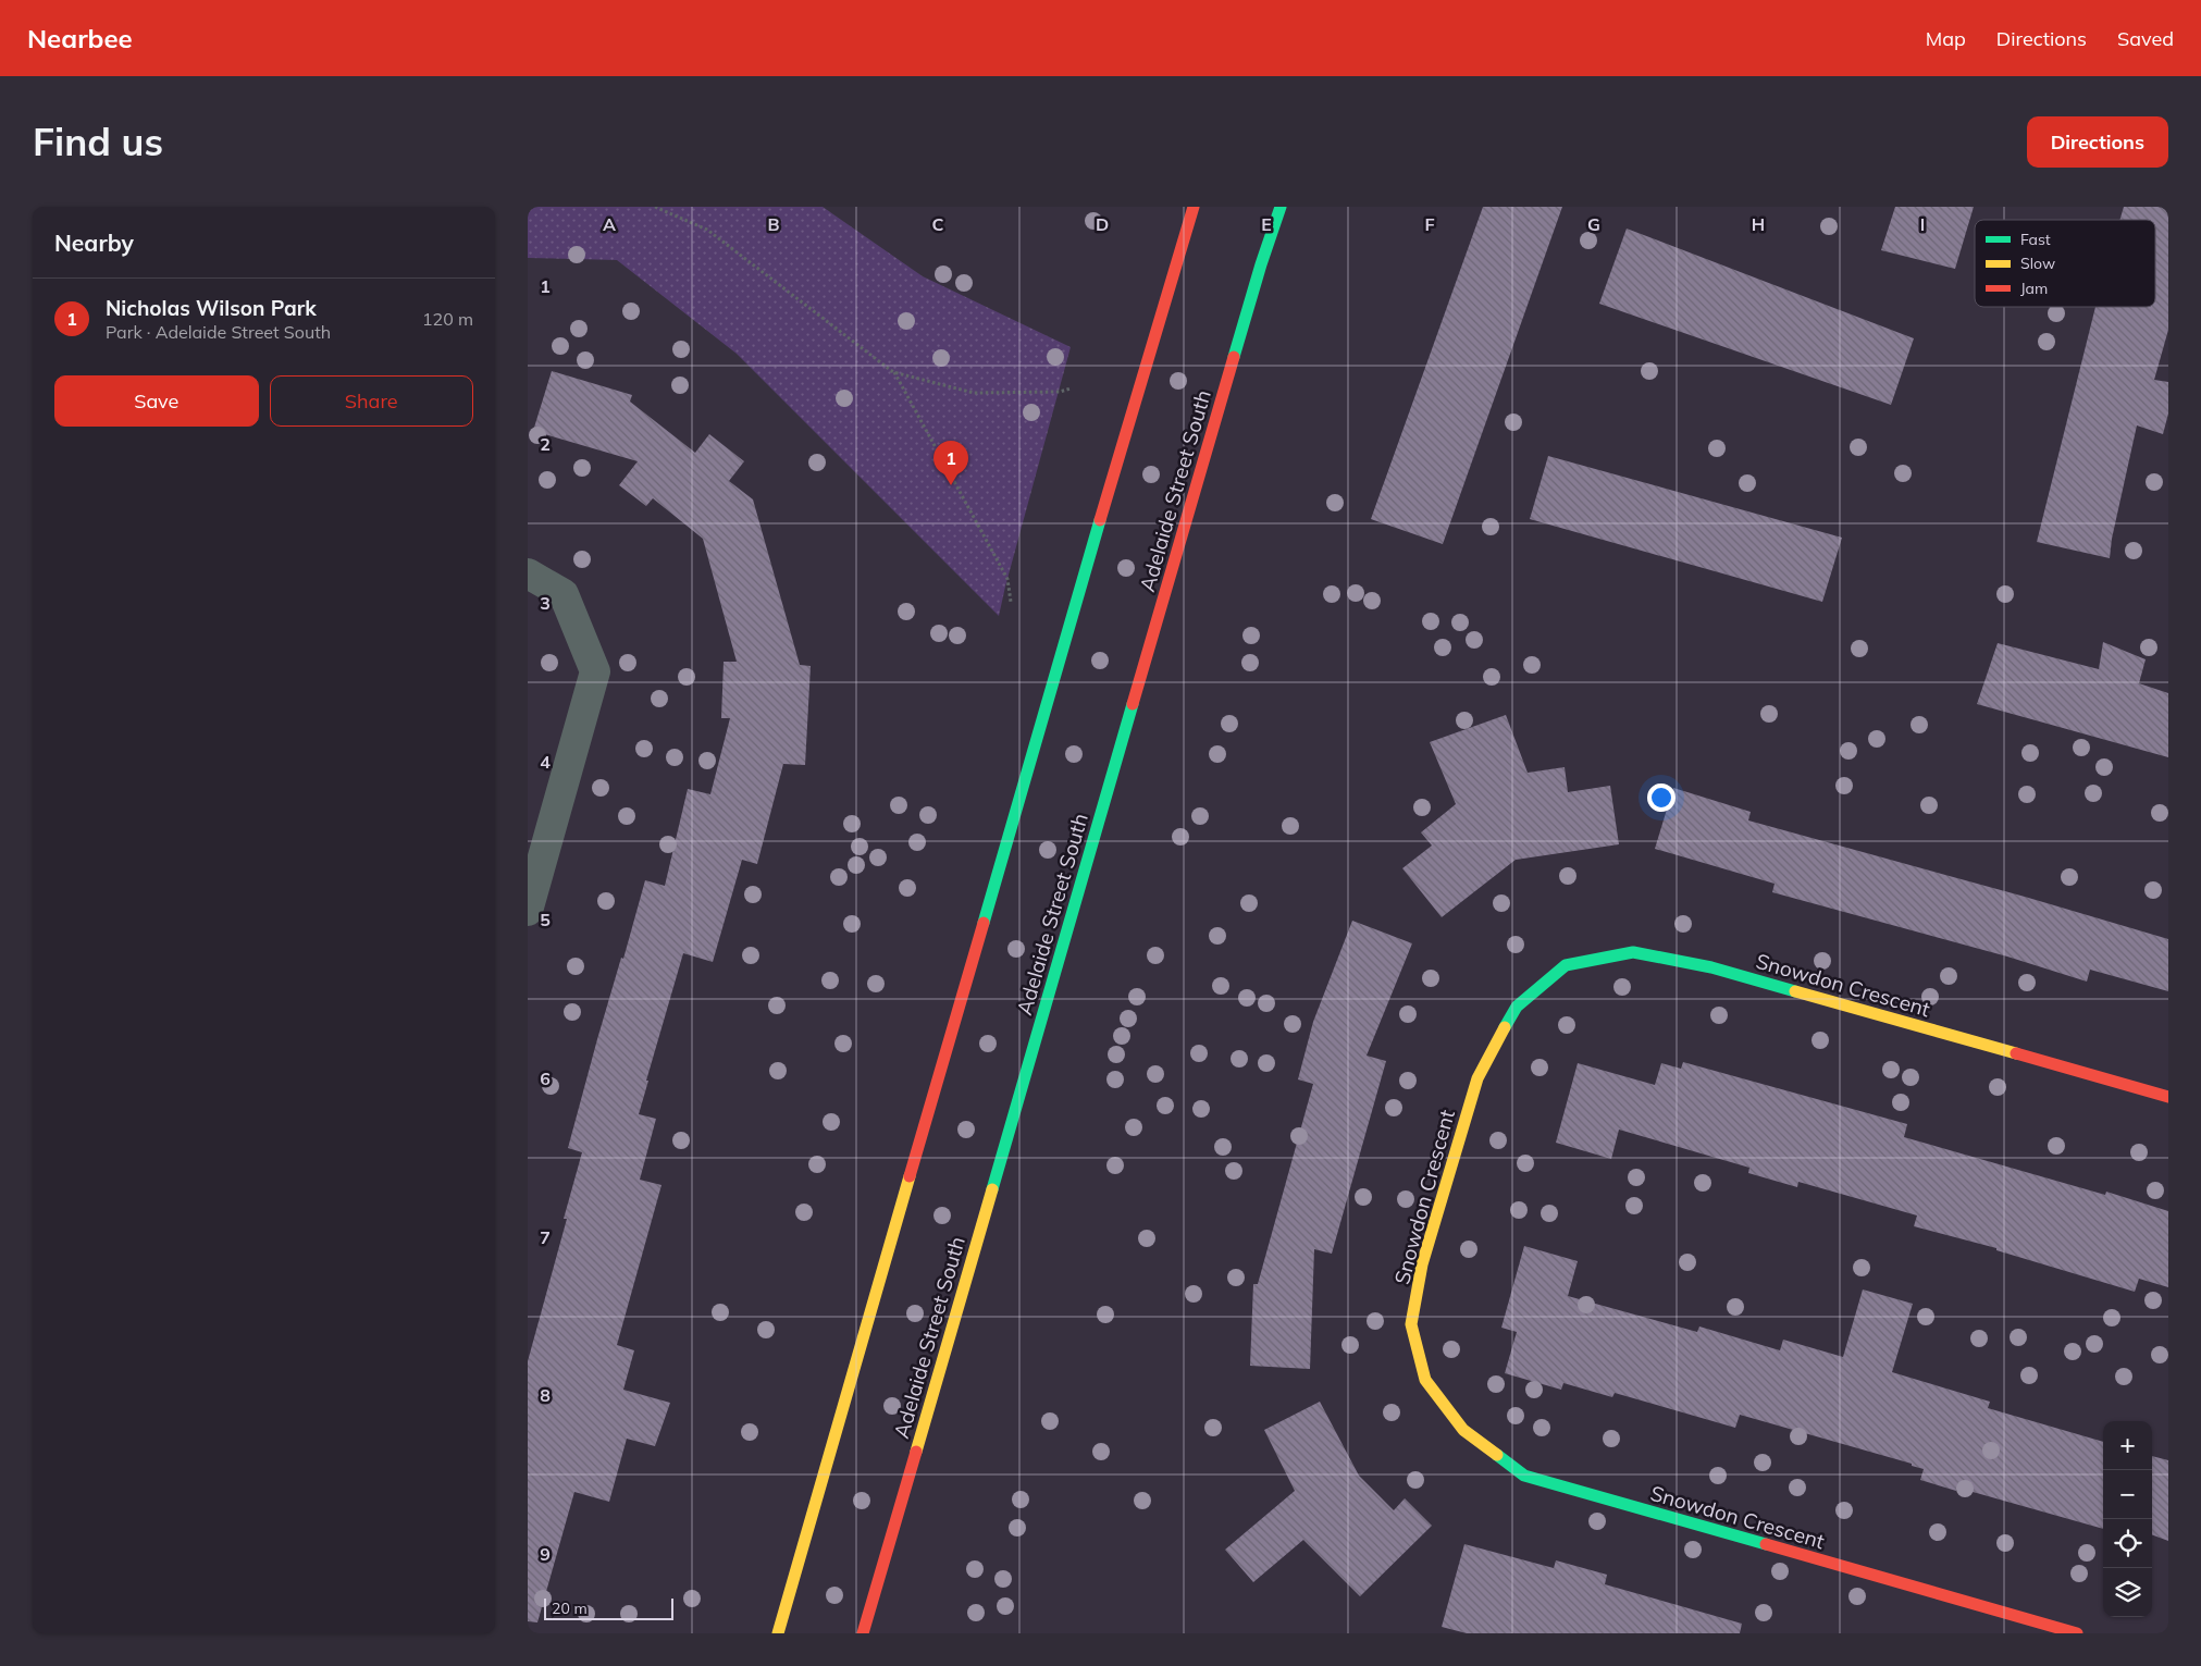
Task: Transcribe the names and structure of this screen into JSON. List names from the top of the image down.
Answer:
{
  "streets": {
    "street": ["Adelaide Street South", "Snowdon Crescent"]
  },
  "legend": ["Fast", "Slow", "Jam"],
  "scale_bar": "20 m",
  "page": {
    "header": "Nearbee",
    "nav": ["Map", "Directions", "Saved"],
    "buttons": [
      "Directions",
      ["Save", "Share"]
    ],
    "title": "Find us",
    "heading": "Nearby",
    "list": [
      {
        "mark": "1",
        "name": "Nicholas Wilson Park",
        "note": "Park · Adelaide Street South",
        "value": "120 m"
      }
    ],
    "pins": "1",
    "map_buttons": ["+", "−"],
    "scale": "20 m"
  },
  "grid": {
    "columns": [
      "A",
      "B",
      "C",
      "D",
      "E",
      "F",
      "G",
      "H",
      "I"
    ],
    "rows": [
      "1",
      "2",
      "3",
      "4",
      "5",
      "6",
      "7",
      "8",
      "9"
    ]
  }
}
